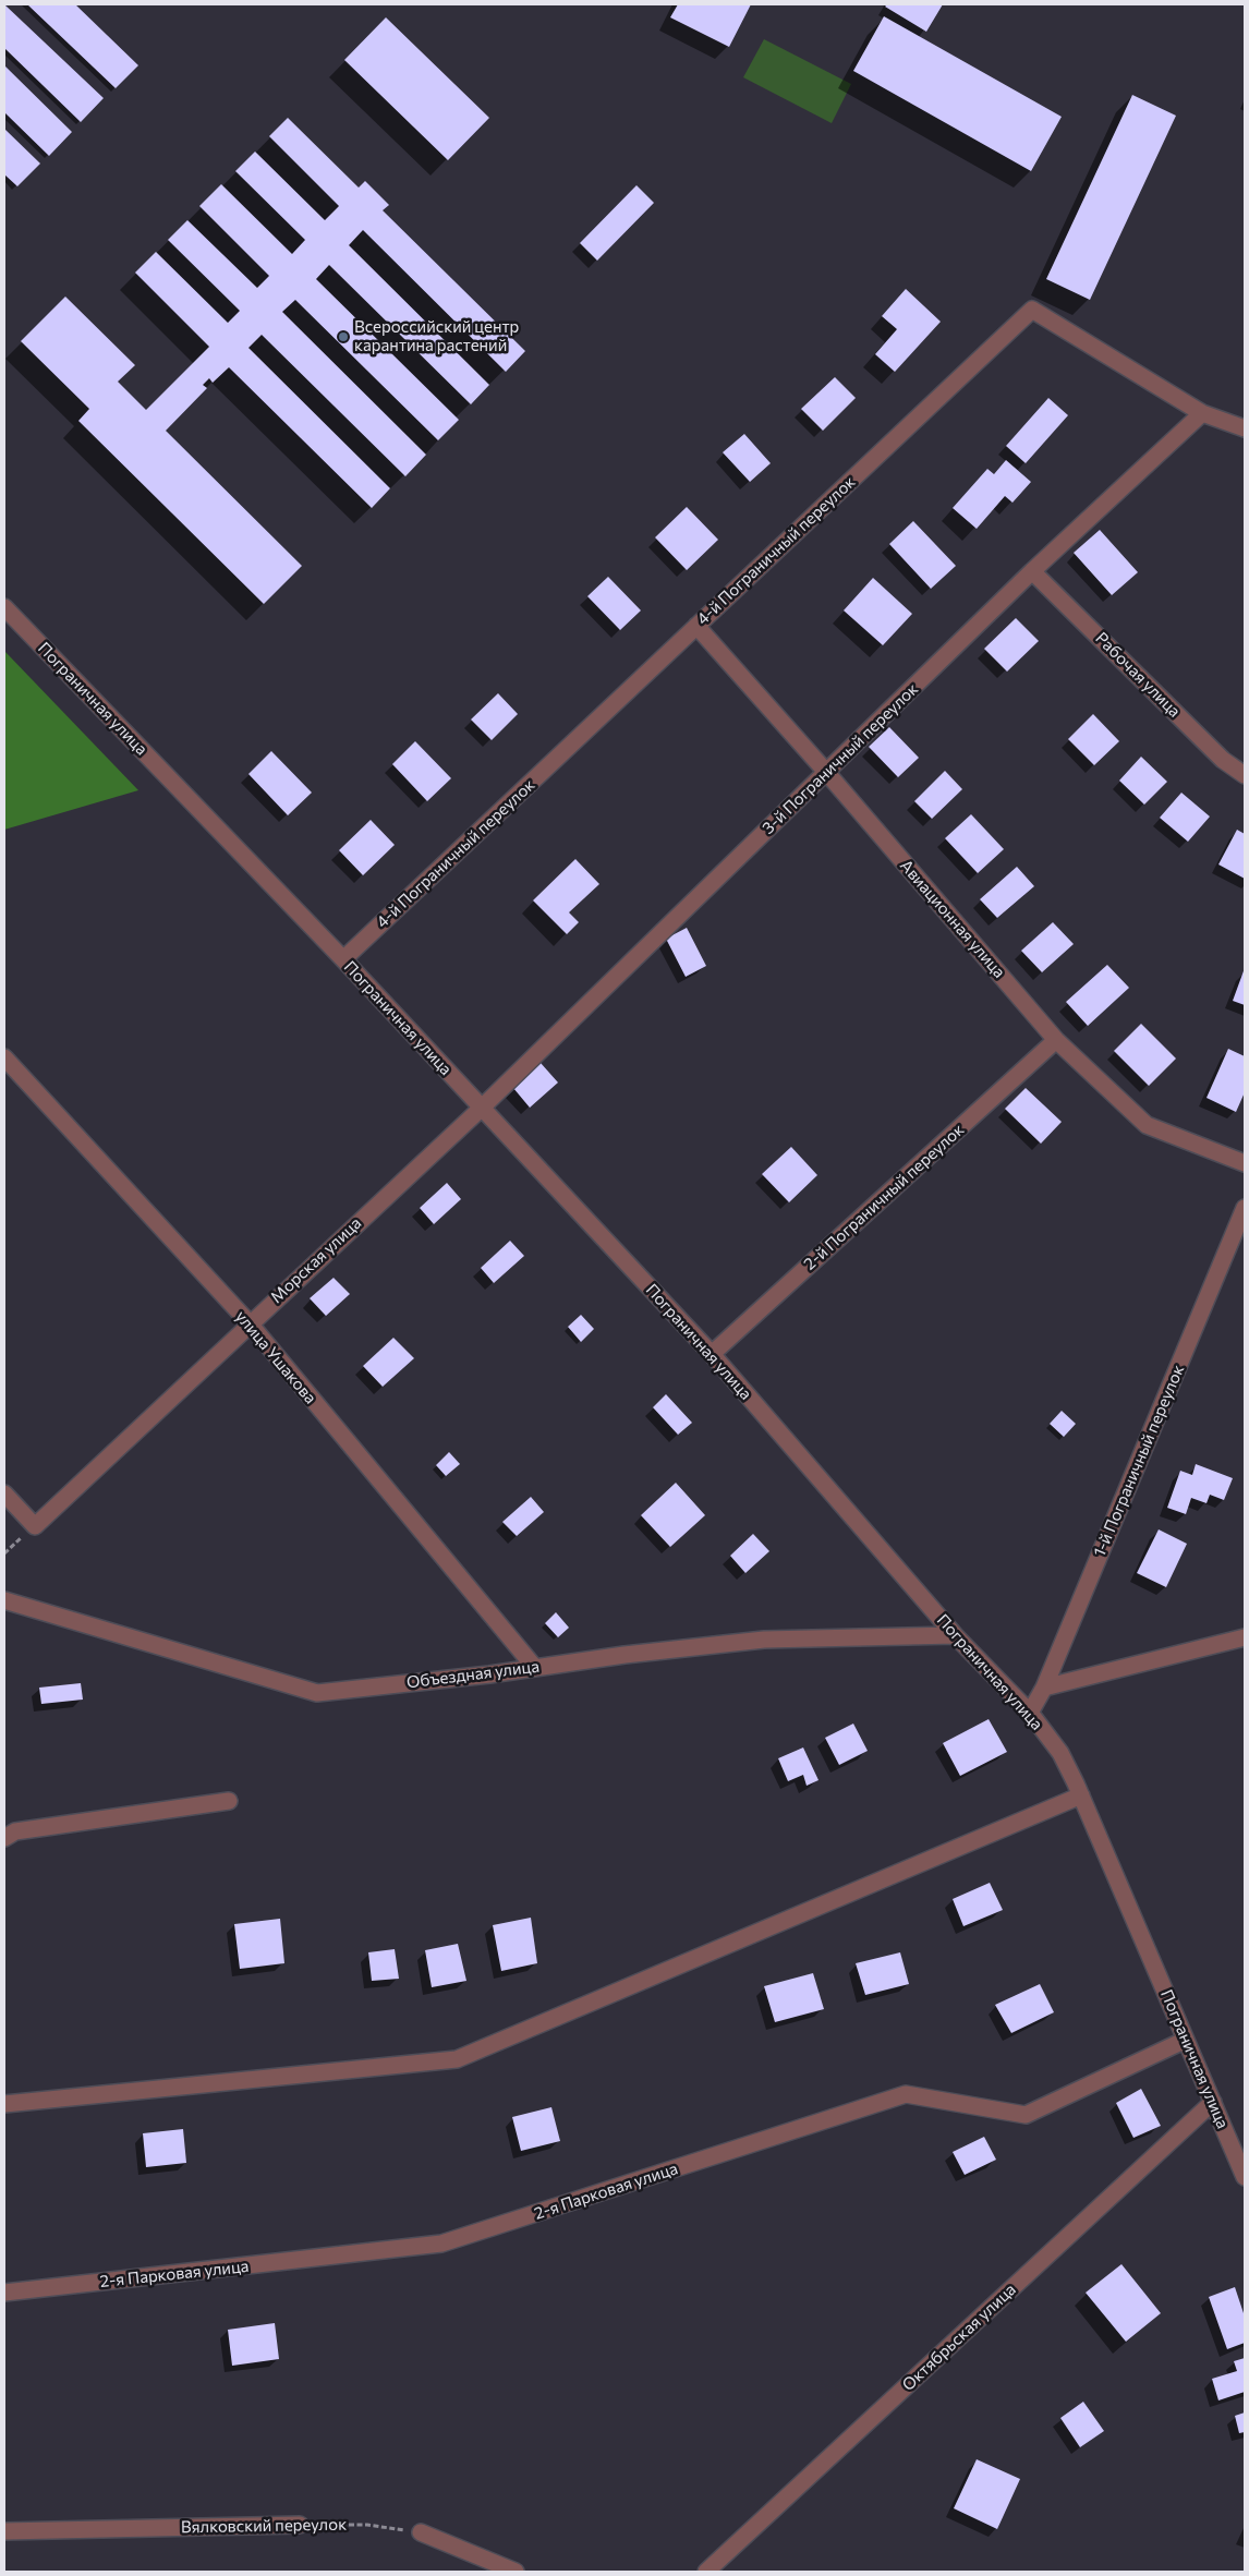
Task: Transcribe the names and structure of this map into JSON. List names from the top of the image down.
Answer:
{
  "streets": {
    "street": [
      "4-й Пограничный переулок",
      "Рабочая улица",
      "Пограничная улица",
      "3-й Пограничный переулок",
      "Авиационная улица",
      "2-й Пограничный переулок",
      "Морская улица",
      "улица Ушакова",
      "1-й Пограничный переулок",
      "Объездная улица",
      "2-я Парковая улица",
      "Октябрьская улица",
      "Вялковский переулок"
    ]
  },
  "crossings": [
    ["4-й Пограничный переулок", "Пограничная улица"],
    ["4-й Пограничный переулок", "3-й Пограничный переулок"],
    ["4-й Пограничный переулок", "Авиационная улица"],
    ["Рабочая улица", "3-й Пограничный переулок"],
    ["Пограничная улица", "3-й Пограничный переулок"],
    ["Пограничная улица", "2-й Пограничный переулок"],
    ["Пограничная улица", "Морская улица"],
    ["Пограничная улица", "1-й Пограничный переулок"],
    ["Пограничная улица", "Объездная улица"],
    ["Пограничная улица", "2-я Парковая улица"],
    ["Пограничная улица", "Октябрьская улица"],
    ["3-й Пограничный переулок", "Авиационная улица"],
    ["3-й Пограничный переулок", "Морская улица"],
    ["Авиационная улица", "2-й Пограничный переулок"],
    ["Морская улица", "улица Ушакова"],
    ["улица Ушакова", "Объездная улица"]
  ],
  "places": ["Всероссийский центр карантина растений"]
}
